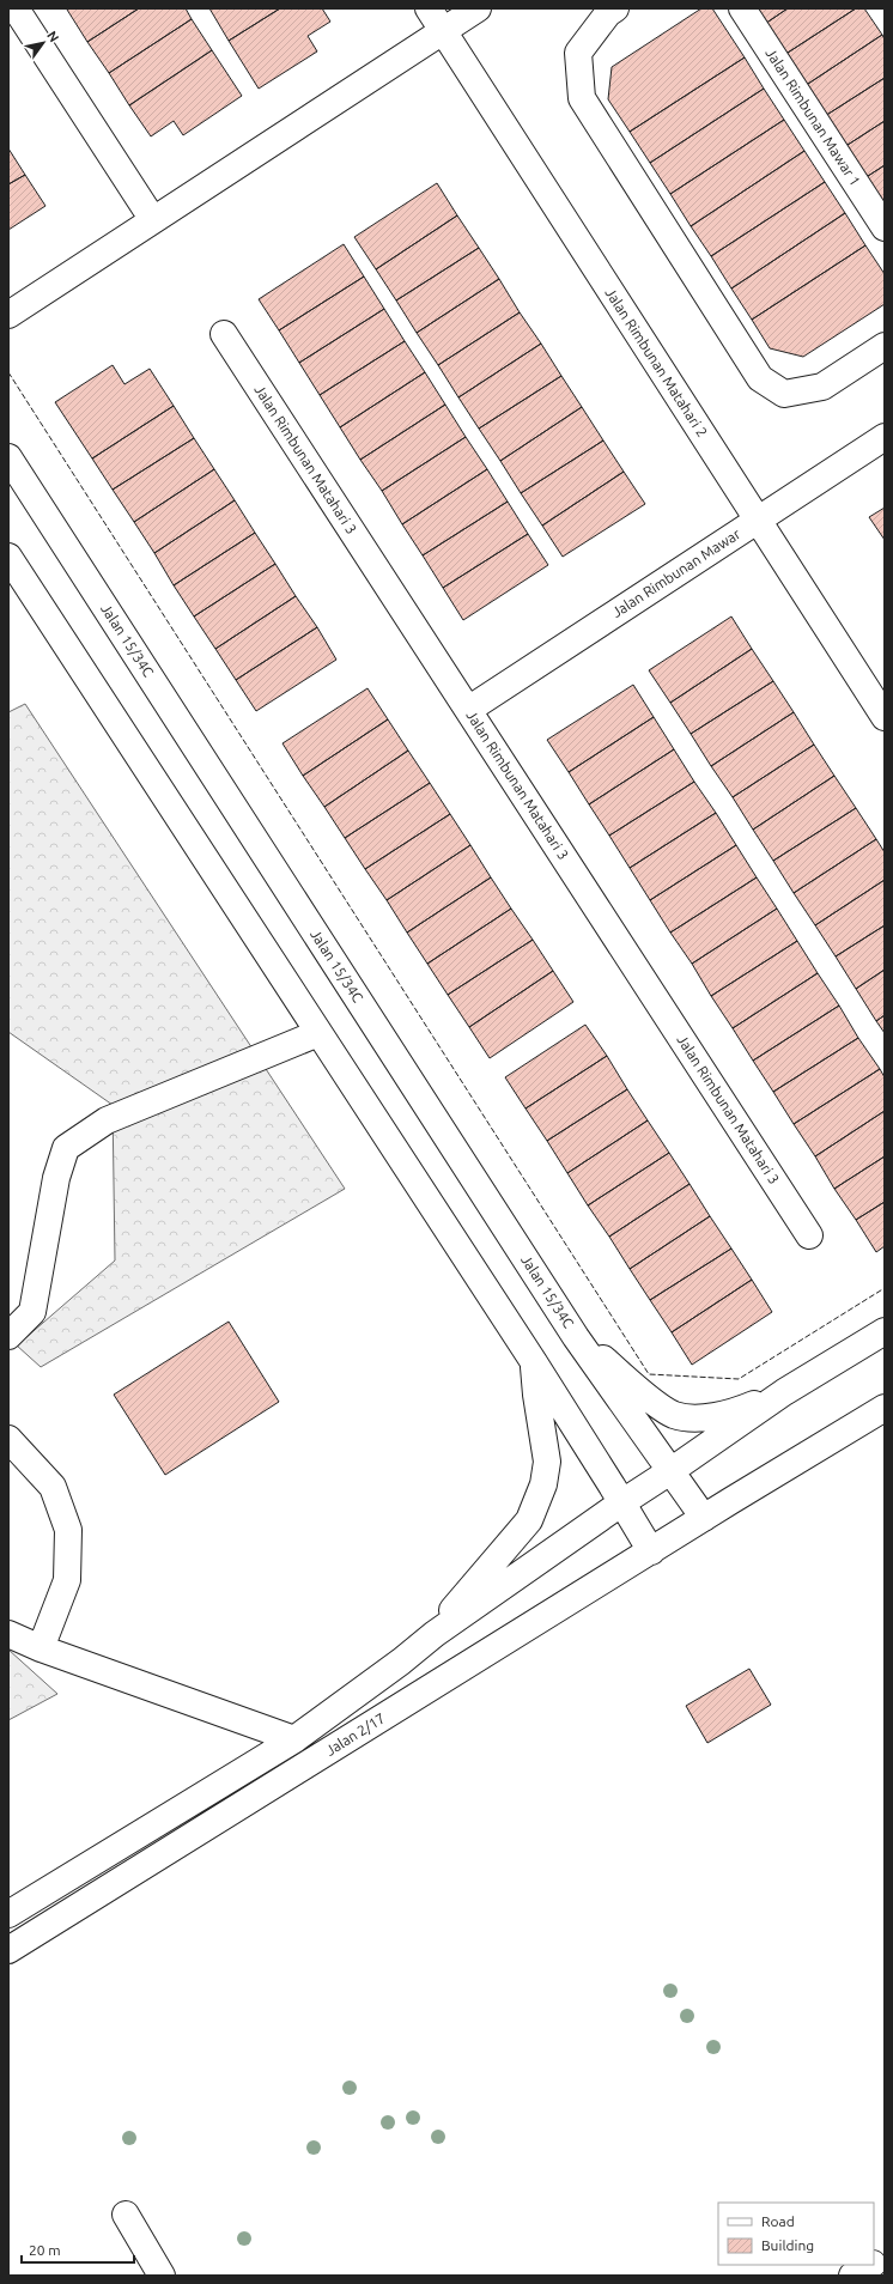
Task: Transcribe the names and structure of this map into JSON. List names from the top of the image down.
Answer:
{
  "streets": {
    "street": [
      "Jalan Rimbunan Mawar 1",
      "Jalan Rimbunan Matahari 2",
      "Jalan Rimbunan Matahari 3",
      "Jalan Rimbunan Mawar",
      "Jalan 15/34C",
      "Jalan 2/17"
    ]
  },
  "crossings": [
    ["Jalan Rimbunan Matahari 2", "Jalan Rimbunan Mawar"],
    ["Jalan Rimbunan Matahari 3", "Jalan Rimbunan Mawar"],
    ["Jalan 15/34C", "Jalan 2/17"]
  ],
  "legend": ["Road", "Building"],
  "scale_bar": "20 m",
  "north": "top right"
}
